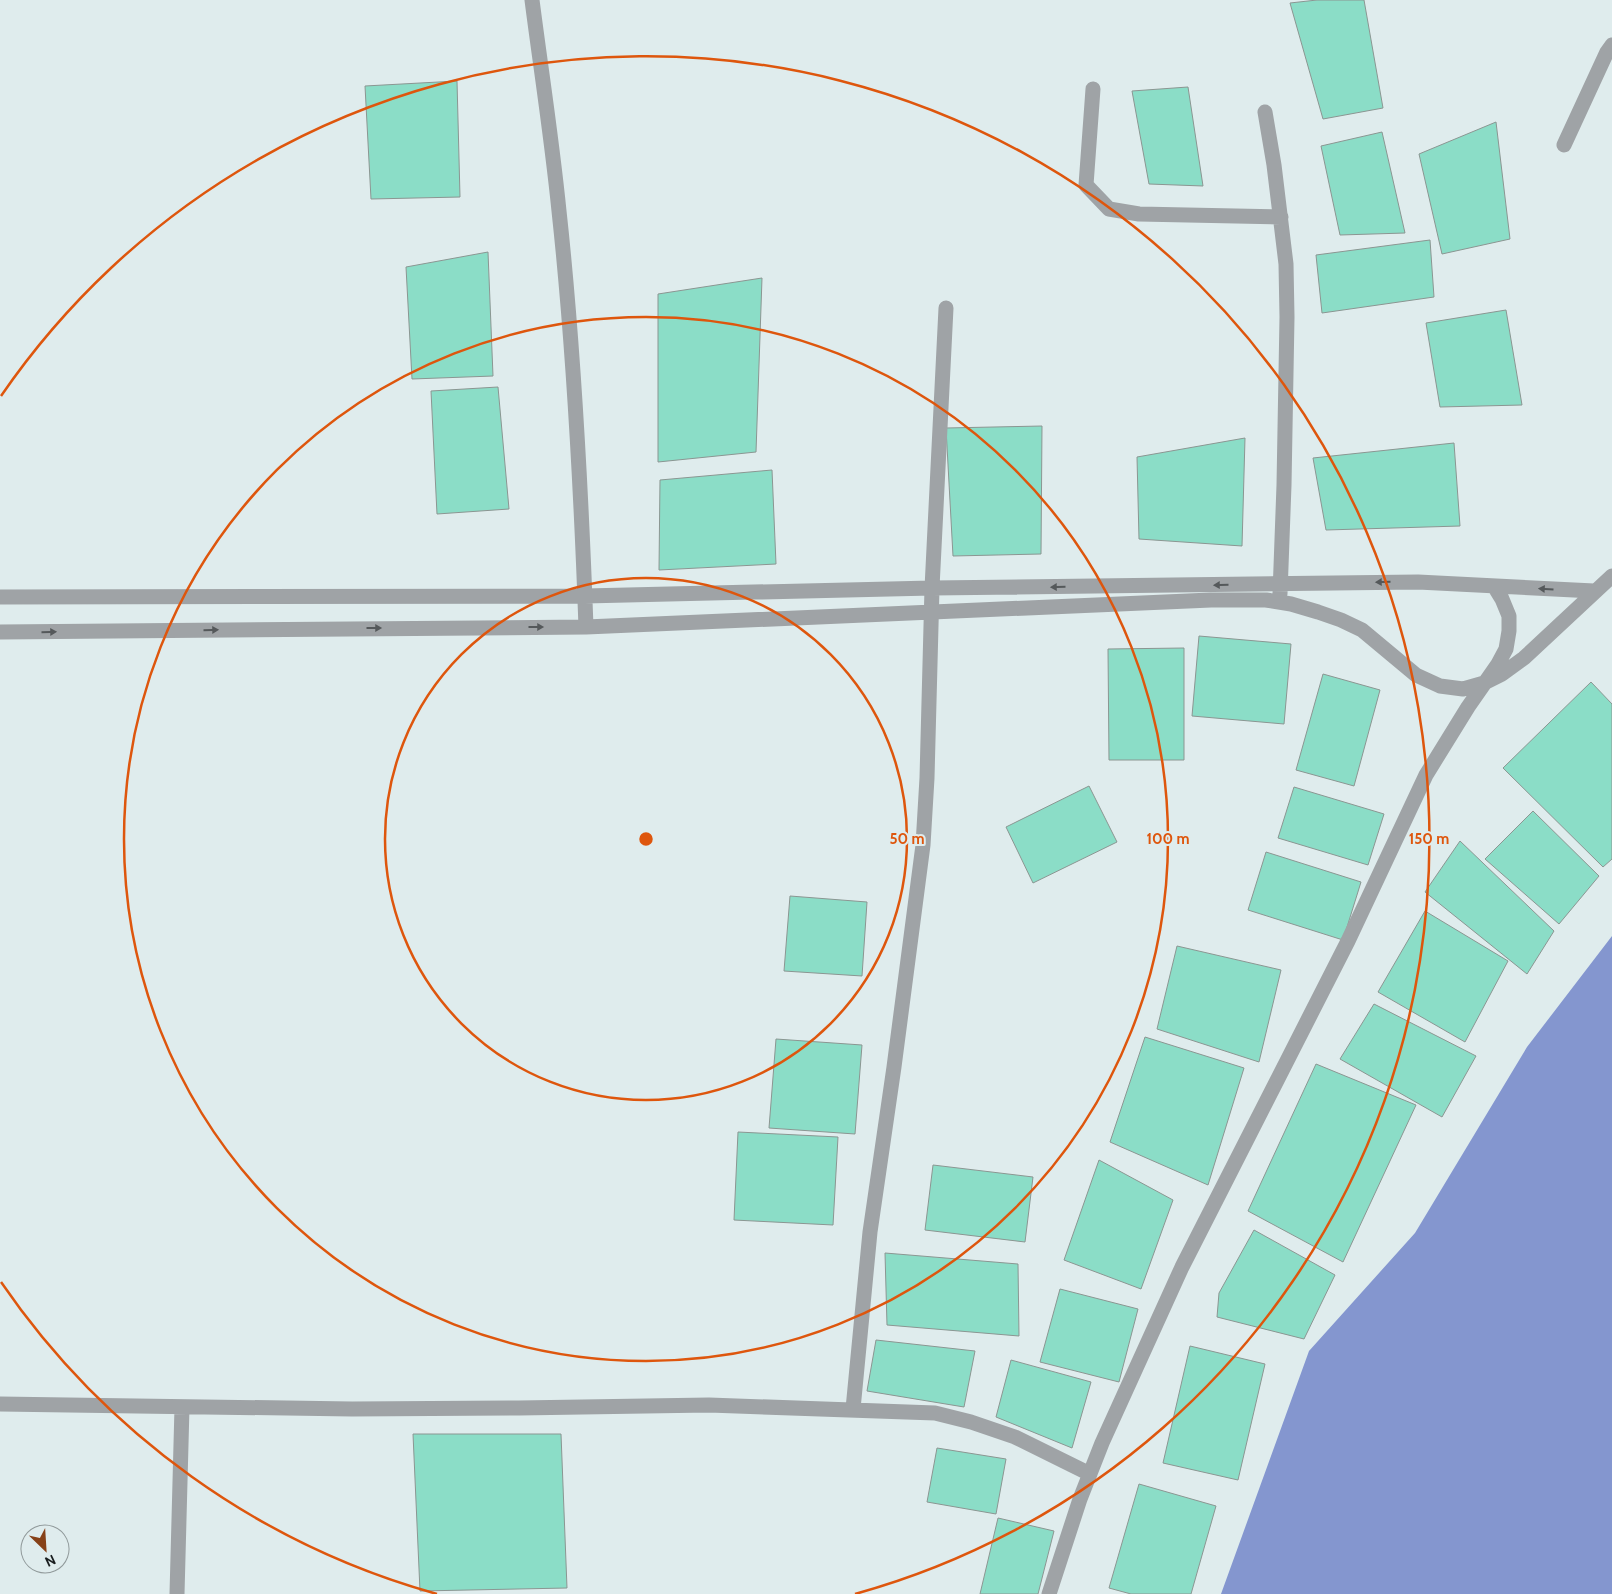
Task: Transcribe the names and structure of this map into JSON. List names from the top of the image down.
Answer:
{
  "north": "bottom right",
  "rings": ["50 m", "100 m", "150 m"]
}
